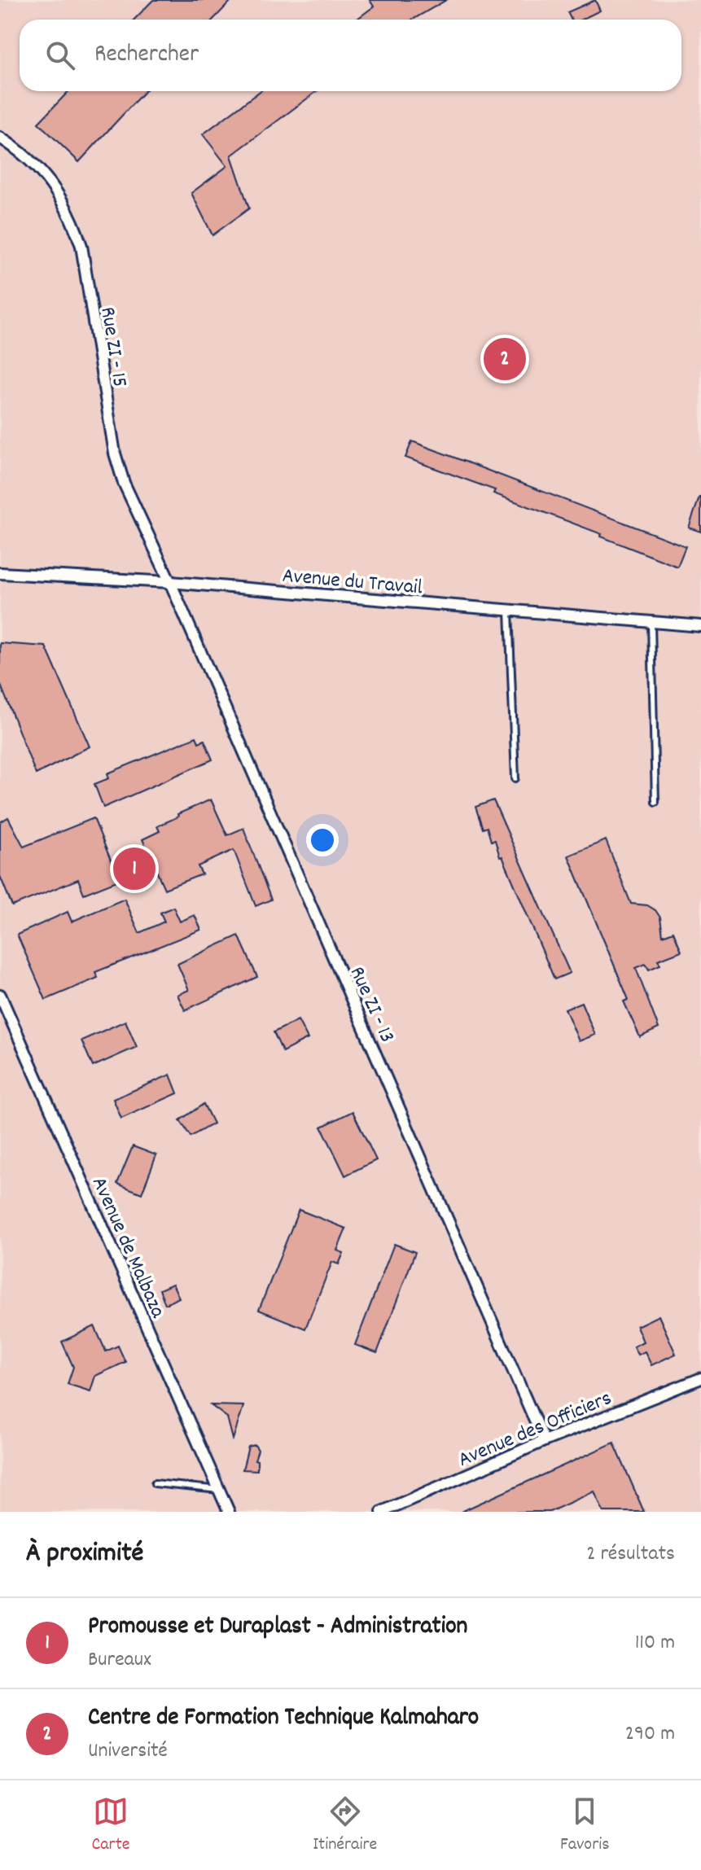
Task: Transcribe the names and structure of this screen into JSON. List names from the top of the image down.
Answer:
{
  "streets": {
    "street": [
      "Rue ZI - 15",
      "Avenue du Travail",
      "Rue ZI - 13",
      "Avenue de Malbaza",
      "Avenue des Officiers"
    ]
  },
  "crossings": [
    ["Rue ZI - 15", "Avenue du Travail"],
    ["Rue ZI - 15", "Rue ZI - 13"],
    ["Avenue du Travail", "Rue ZI - 13"],
    ["Rue ZI - 13", "Avenue des Officiers"]
  ],
  "page": {
    "search": "Rechercher",
    "pins": ["2", "1"],
    "heading": ["À proximité", "2 résultats"],
    "list": [
      {
        "mark": "1",
        "name": "Promousse et Duraplast - Administration",
        "note": "Bureaux",
        "value": "110 m"
      },
      {
        "mark": "2",
        "name": "Centre de Formation Technique Kalmaharo",
        "note": "Université",
        "value": "290 m"
      }
    ],
    "nav": ["Carte", "Itinéraire", "Favoris"]
  }
}
